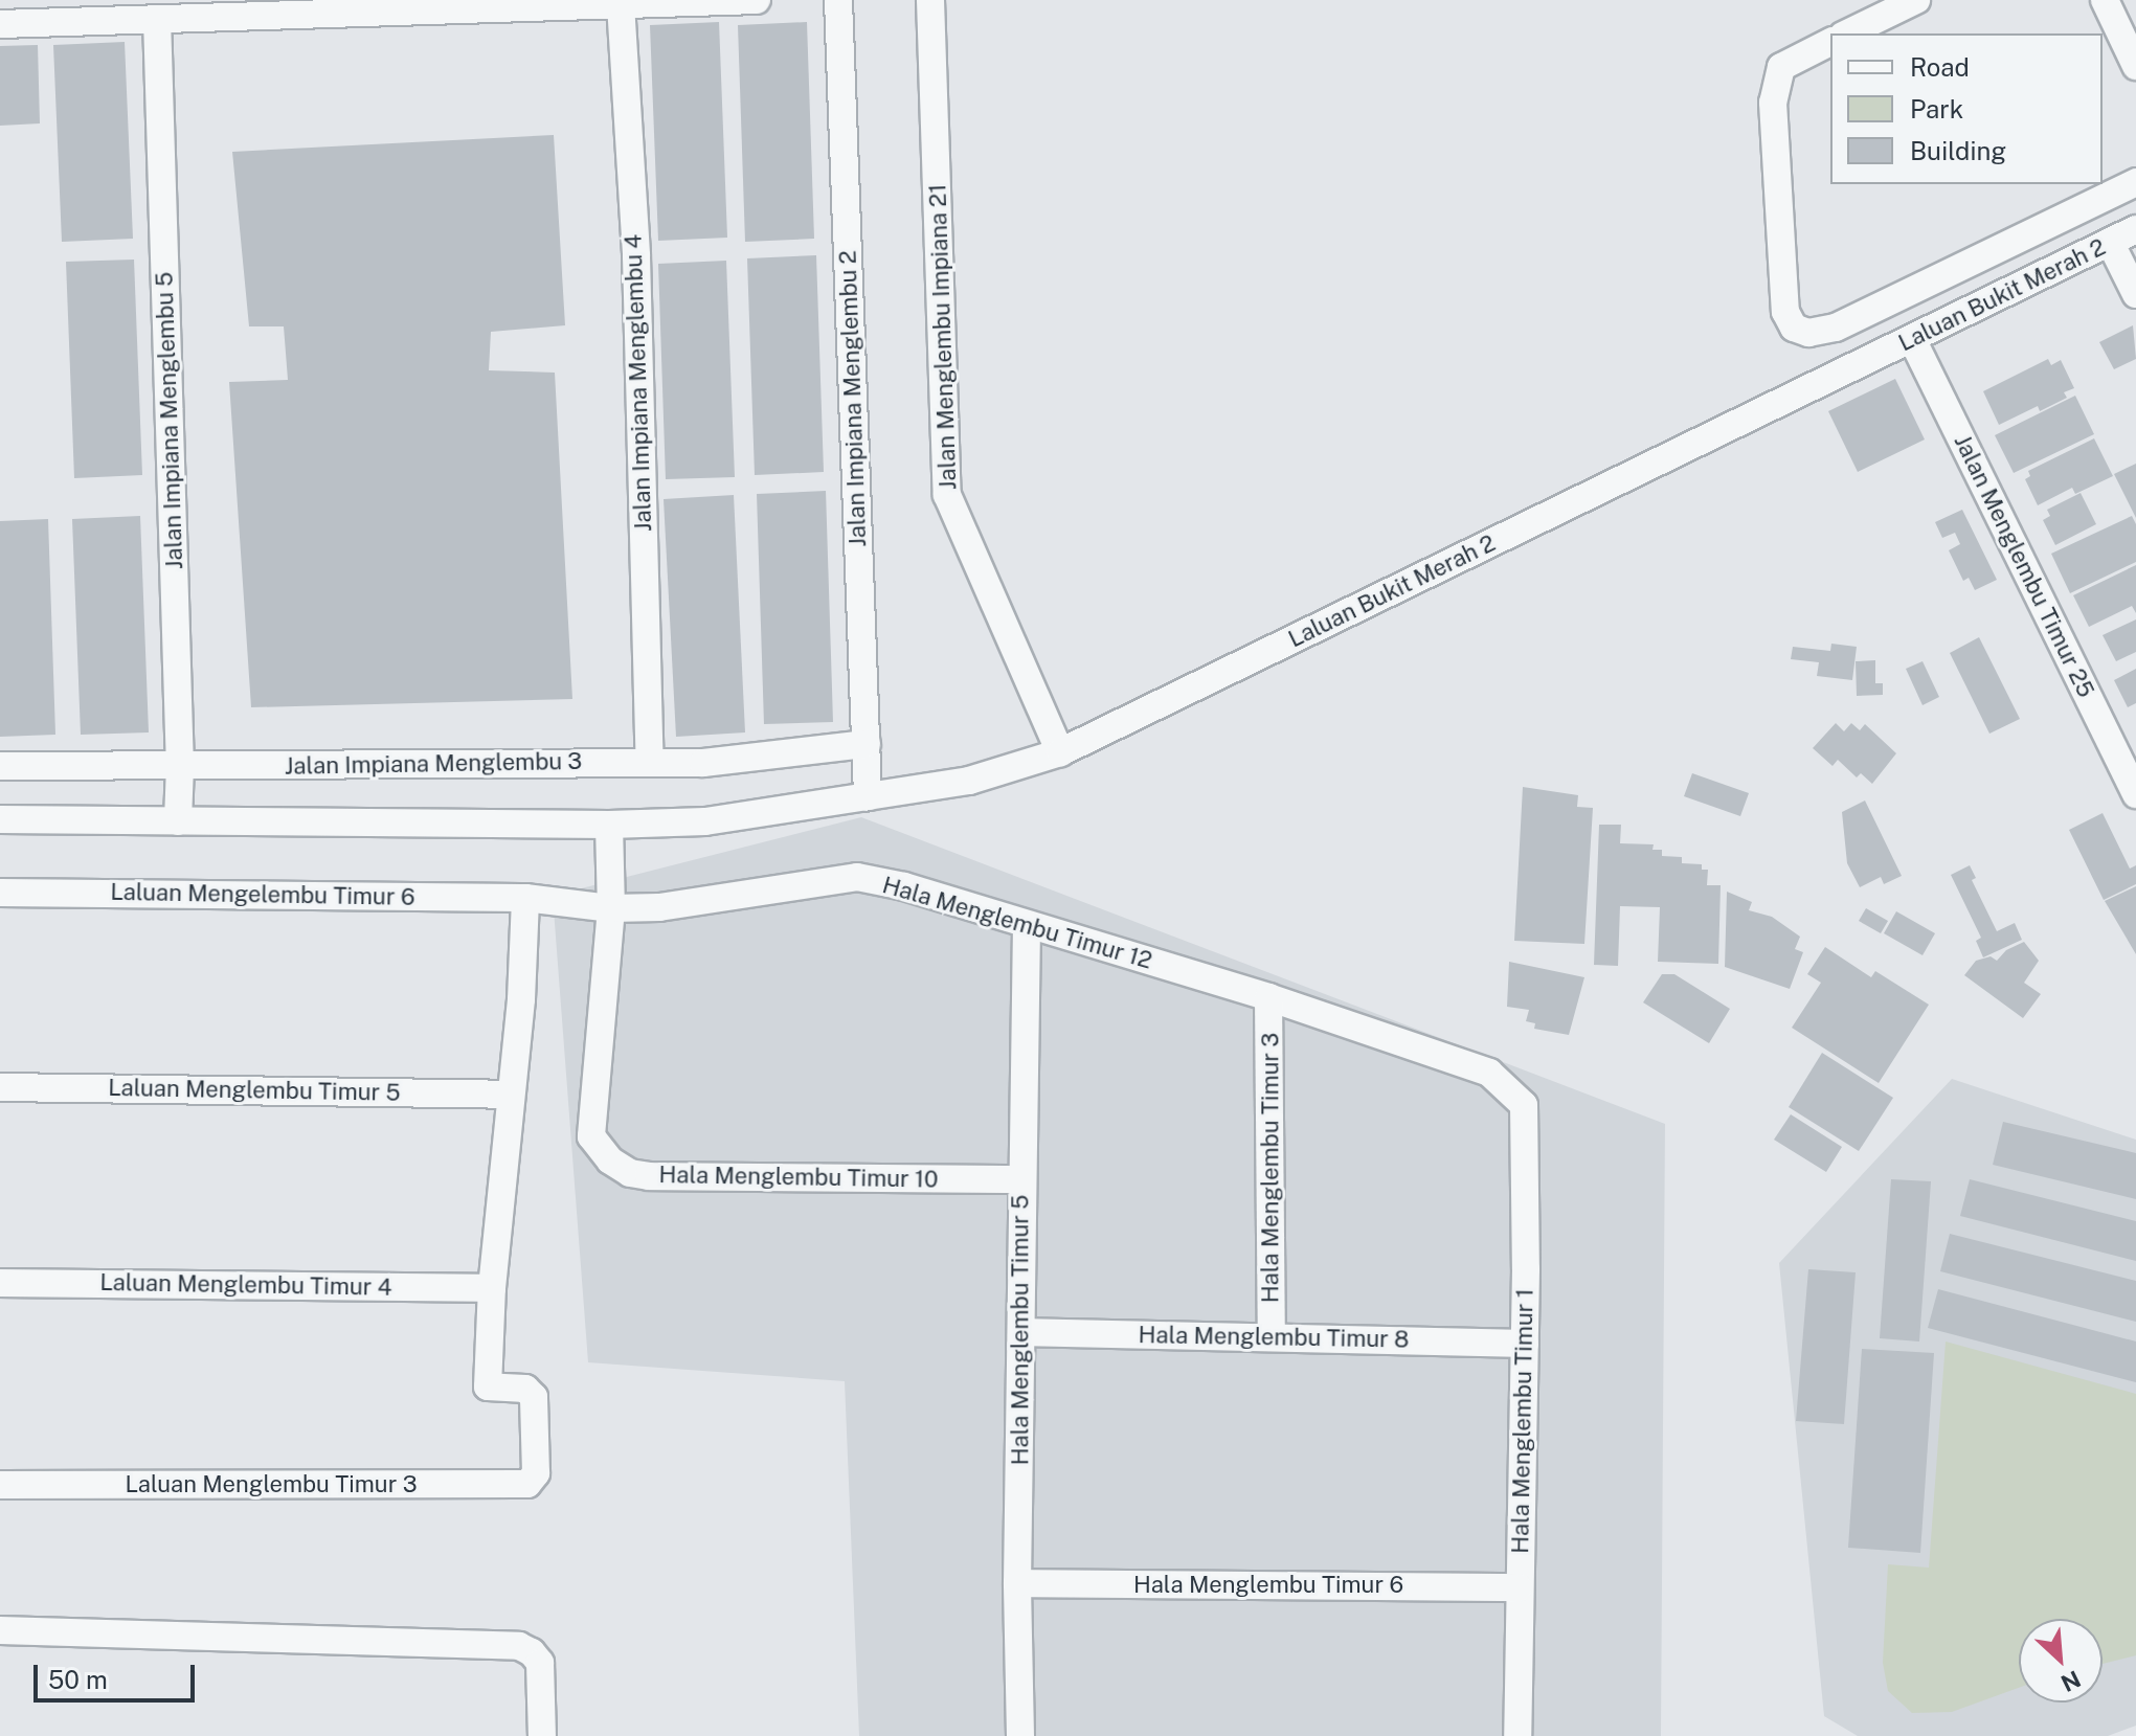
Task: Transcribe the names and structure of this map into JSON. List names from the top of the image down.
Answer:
{
  "streets": {
    "street": [
      "Laluan Bukit Merah 2",
      "Jalan Menglembu Impiana 21",
      "Jalan Impiana Menglembu 4",
      "Jalan Impiana Menglembu 2",
      "Jalan Impiana Menglembu 5",
      "Jalan Menglembu Timur 25",
      "Jalan Impiana Menglembu 3",
      "Laluan Mengelembu Timur 6",
      "Hala Menglembu Timur 12",
      "Laluan Menglembu Timur 5",
      "Hala Menglembu Timur 3",
      "Hala Menglembu Timur 10",
      "Laluan Menglembu Timur 4",
      "Hala Menglembu Timur 5",
      "Hala Menglembu Timur 8",
      "Hala Menglembu Timur 1",
      "Laluan Menglembu Timur 3",
      "Hala Menglembu Timur 6"
    ]
  },
  "crossings": [
    ["Laluan Bukit Merah 2", "Jalan Menglembu Impiana 21"],
    ["Laluan Bukit Merah 2", "Jalan Impiana Menglembu 2"],
    ["Laluan Bukit Merah 2", "Jalan Impiana Menglembu 5"],
    ["Laluan Bukit Merah 2", "Jalan Menglembu Timur 25"],
    ["Jalan Impiana Menglembu 4", "Jalan Impiana Menglembu 3"],
    ["Jalan Impiana Menglembu 2", "Jalan Impiana Menglembu 3"],
    ["Jalan Impiana Menglembu 5", "Jalan Impiana Menglembu 3"],
    ["Laluan Mengelembu Timur 6", "Hala Menglembu Timur 12"],
    ["Laluan Mengelembu Timur 6", "Hala Menglembu Timur 10"],
    ["Hala Menglembu Timur 12", "Hala Menglembu Timur 3"],
    ["Hala Menglembu Timur 12", "Hala Menglembu Timur 10"],
    ["Hala Menglembu Timur 12", "Hala Menglembu Timur 5"],
    ["Hala Menglembu Timur 12", "Hala Menglembu Timur 1"],
    ["Hala Menglembu Timur 3", "Hala Menglembu Timur 8"],
    ["Hala Menglembu Timur 10", "Hala Menglembu Timur 5"],
    ["Laluan Menglembu Timur 4", "Laluan Menglembu Timur 3"],
    ["Hala Menglembu Timur 5", "Hala Menglembu Timur 8"],
    ["Hala Menglembu Timur 5", "Hala Menglembu Timur 6"],
    ["Hala Menglembu Timur 8", "Hala Menglembu Timur 1"],
    ["Hala Menglembu Timur 1", "Hala Menglembu Timur 6"]
  ],
  "legend": ["Road", "Park", "Building"],
  "scale_bar": "50 m",
  "north": "bottom right"
}
